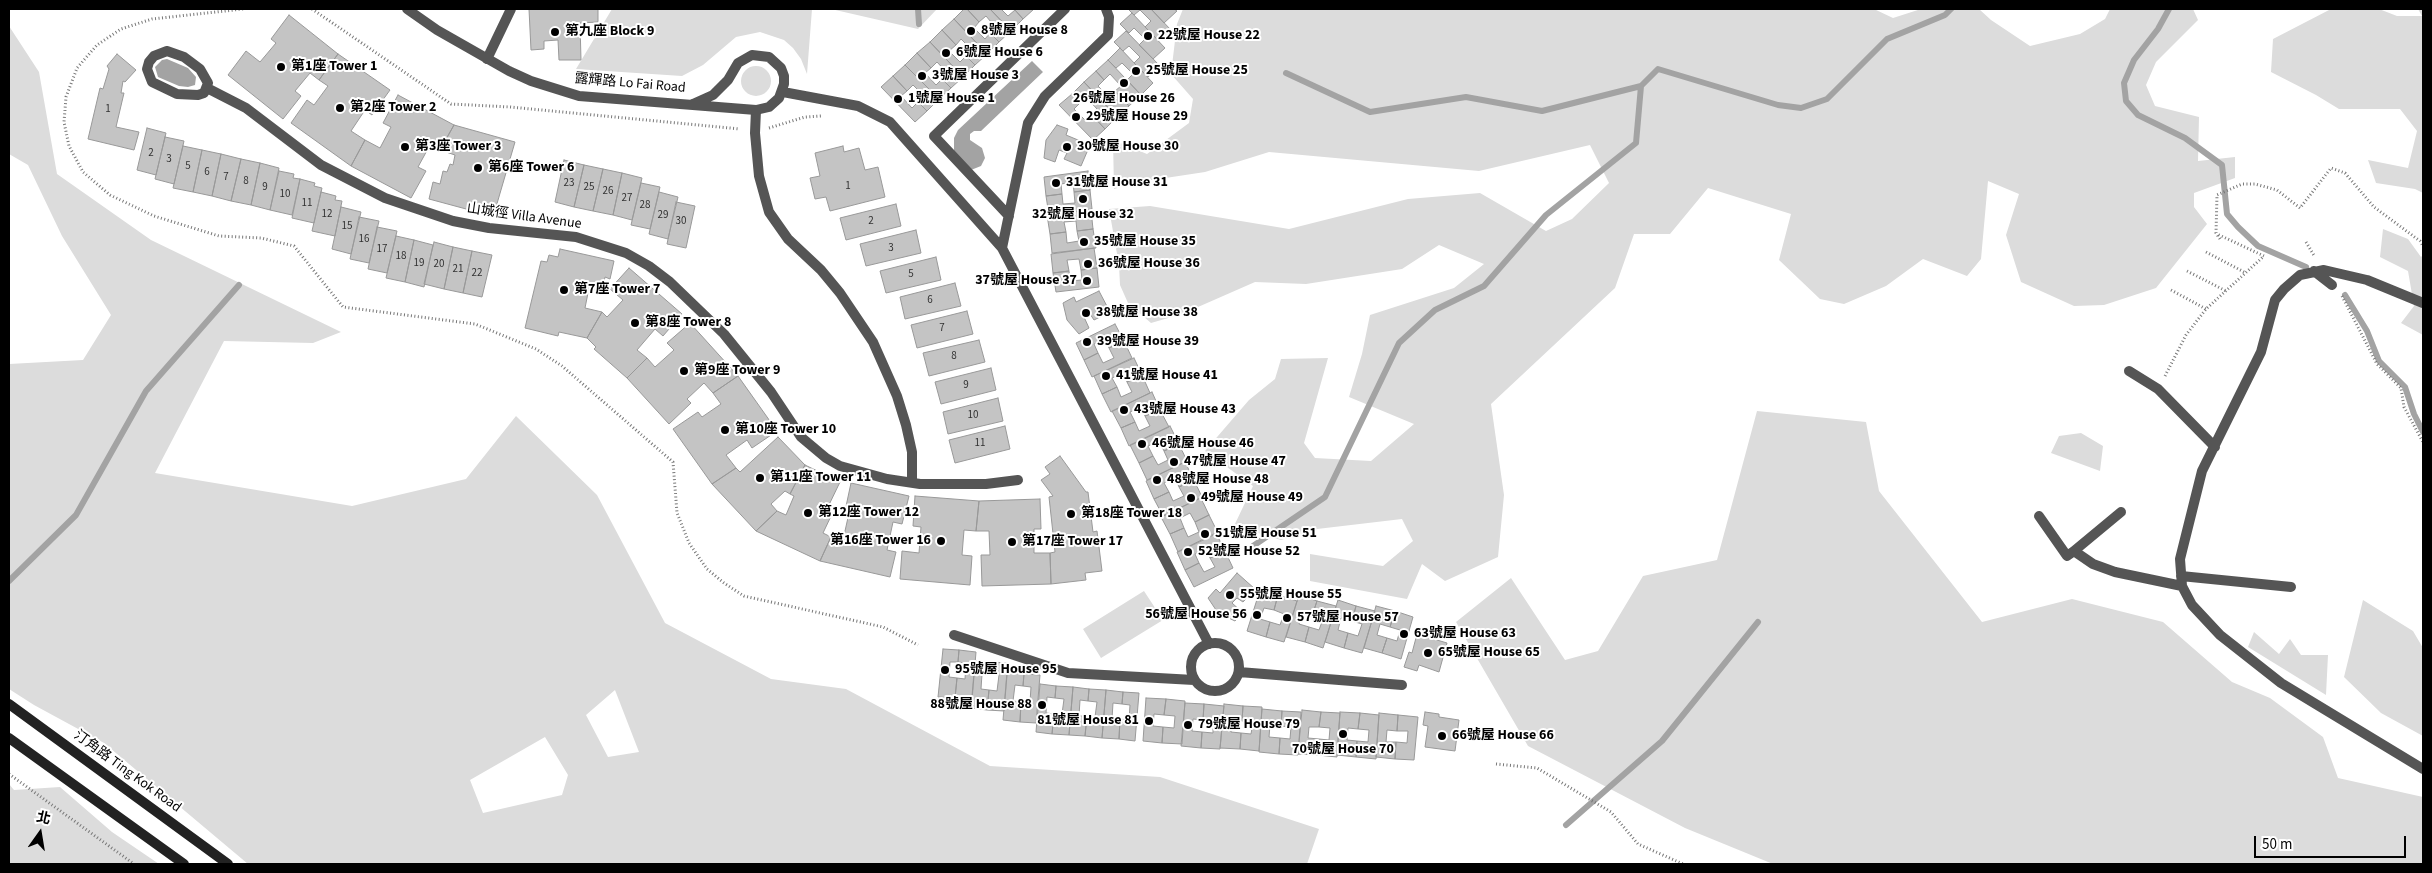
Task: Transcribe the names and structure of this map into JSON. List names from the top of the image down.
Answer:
{
  "streets": {
    "main road": ["汀角路 Ting Kok Road"],
    "street": ["露輝路 Lo Fai Road", "山城徑 Villa Avenue"]
  },
  "places": [
    "8號屋 House 8",
    "第九座 Block 9",
    "22號屋 House 22",
    "6號屋 House 6",
    "第1座 Tower 1",
    "25號屋 House 25",
    "3號屋 House 3",
    "26號屋 House 26",
    "1號屋 House 1",
    "第2座 Tower 2",
    "29號屋 House 29",
    "第3座 Tower 3",
    "30號屋 House 30",
    "第6座 Tower 6",
    "31號屋 House 31",
    "32號屋 House 32",
    "35號屋 House 35",
    "36號屋 House 36",
    "37號屋 House 37",
    "第7座 Tower 7",
    "38號屋 House 38",
    "第8座 Tower 8",
    "39號屋 House 39",
    "第9座 Tower 9",
    "41號屋 House 41",
    "43號屋 House 43",
    "第10座 Tower 10",
    "46號屋 House 46",
    "47號屋 House 47",
    "第11座 Tower 11",
    "48號屋 House 48",
    "49號屋 House 49",
    "第12座 Tower 12",
    "第18座 Tower 18",
    "51號屋 House 51",
    "第16座 Tower 16",
    "第17座 Tower 17",
    "52號屋 House 52",
    "55號屋 House 55",
    "56號屋 House 56",
    "57號屋 House 57",
    "63號屋 House 63",
    "65號屋 House 65",
    "95號屋 House 95",
    "88號屋 House 88",
    "81號屋 House 81",
    "79號屋 House 79",
    "70號屋 House 70",
    "66號屋 House 66"
  ],
  "house_numbers": [
    "1",
    "2",
    "3",
    "5",
    "6",
    "7",
    "8",
    "23",
    "1",
    "9",
    "25",
    "26",
    "10",
    "27",
    "11",
    "28",
    "12",
    "29",
    "30",
    "2",
    "15",
    "16",
    "3",
    "17",
    "18",
    "19",
    "20",
    "21",
    "22",
    "5",
    "6",
    "7",
    "8",
    "9",
    "10",
    "11"
  ],
  "scale_bar": "50 m",
  "north": "top"
}
